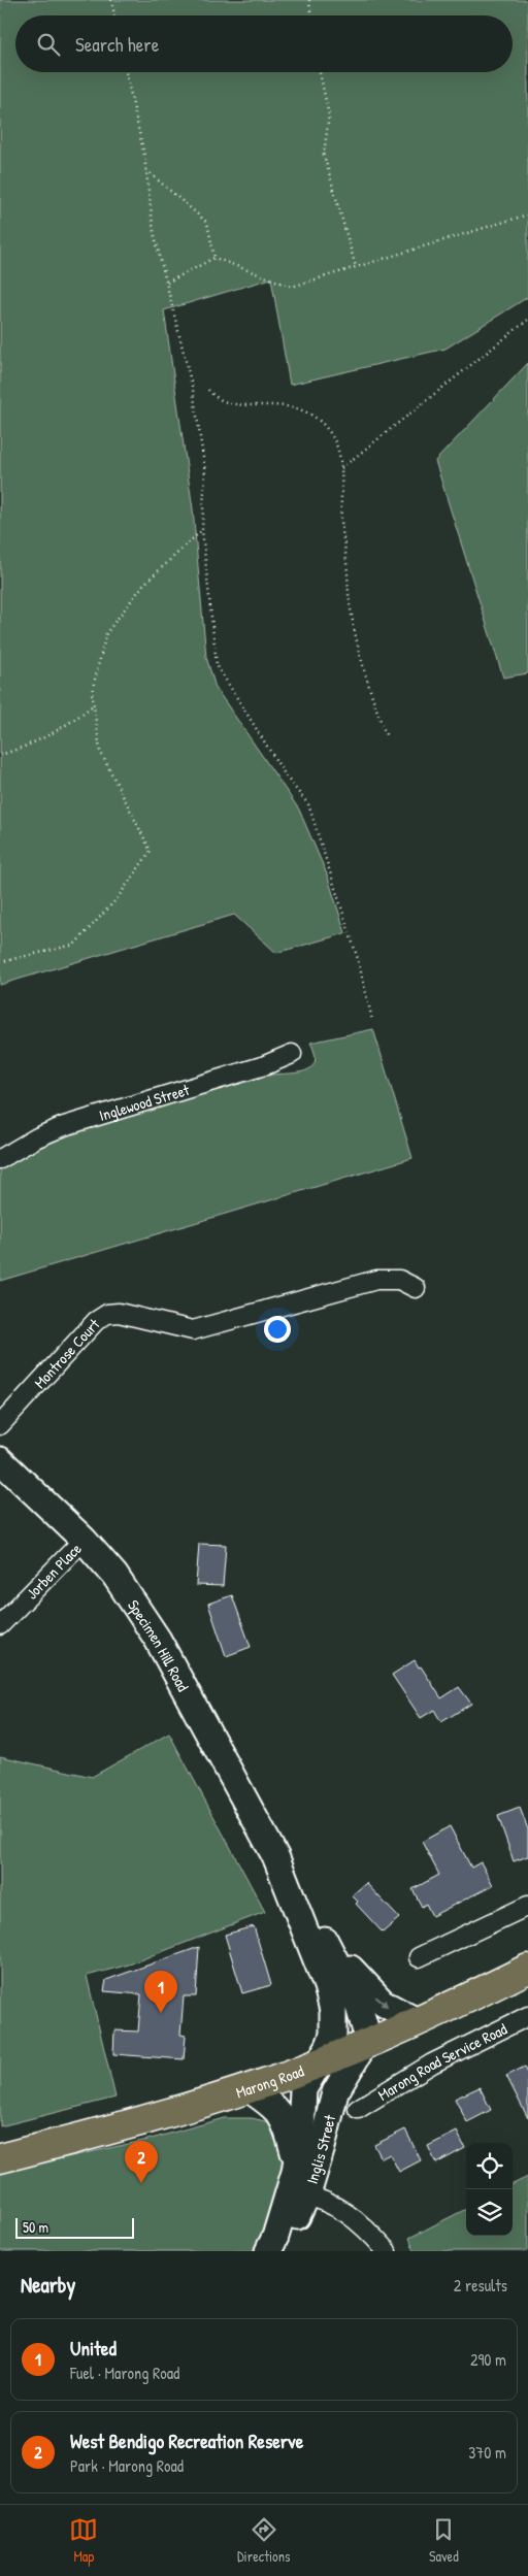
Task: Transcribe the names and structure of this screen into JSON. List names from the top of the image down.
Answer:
{
  "streets": {
    "highway": ["Marong Road"],
    "main road": ["Specimen Hill Road", "Inglis Street"],
    "street": [
      "Inglewood Street",
      "Montrose Court",
      "Jorben Place",
      "Marong Road Service Road"
    ]
  },
  "crossings": [
    ["Jorben Place", "Specimen Hill Road"],
    ["Specimen Hill Road", "Marong Road"],
    ["Specimen Hill Road", "Inglis Street"],
    ["Marong Road", "Inglis Street"]
  ],
  "scale_bar": "50 m",
  "page": {
    "search": "Search here",
    "pins": ["1", "2"],
    "scale": "50 m",
    "heading": ["Nearby", "2 results"],
    "list": [
      {
        "mark": "1",
        "name": "United",
        "note": "Fuel · Marong Road",
        "value": "290 m"
      },
      {
        "mark": "2",
        "name": "West Bendigo Recreation Reserve",
        "note": "Park · Marong Road",
        "value": "370 m"
      }
    ],
    "nav": ["Map", "Directions", "Saved"]
  }
}
